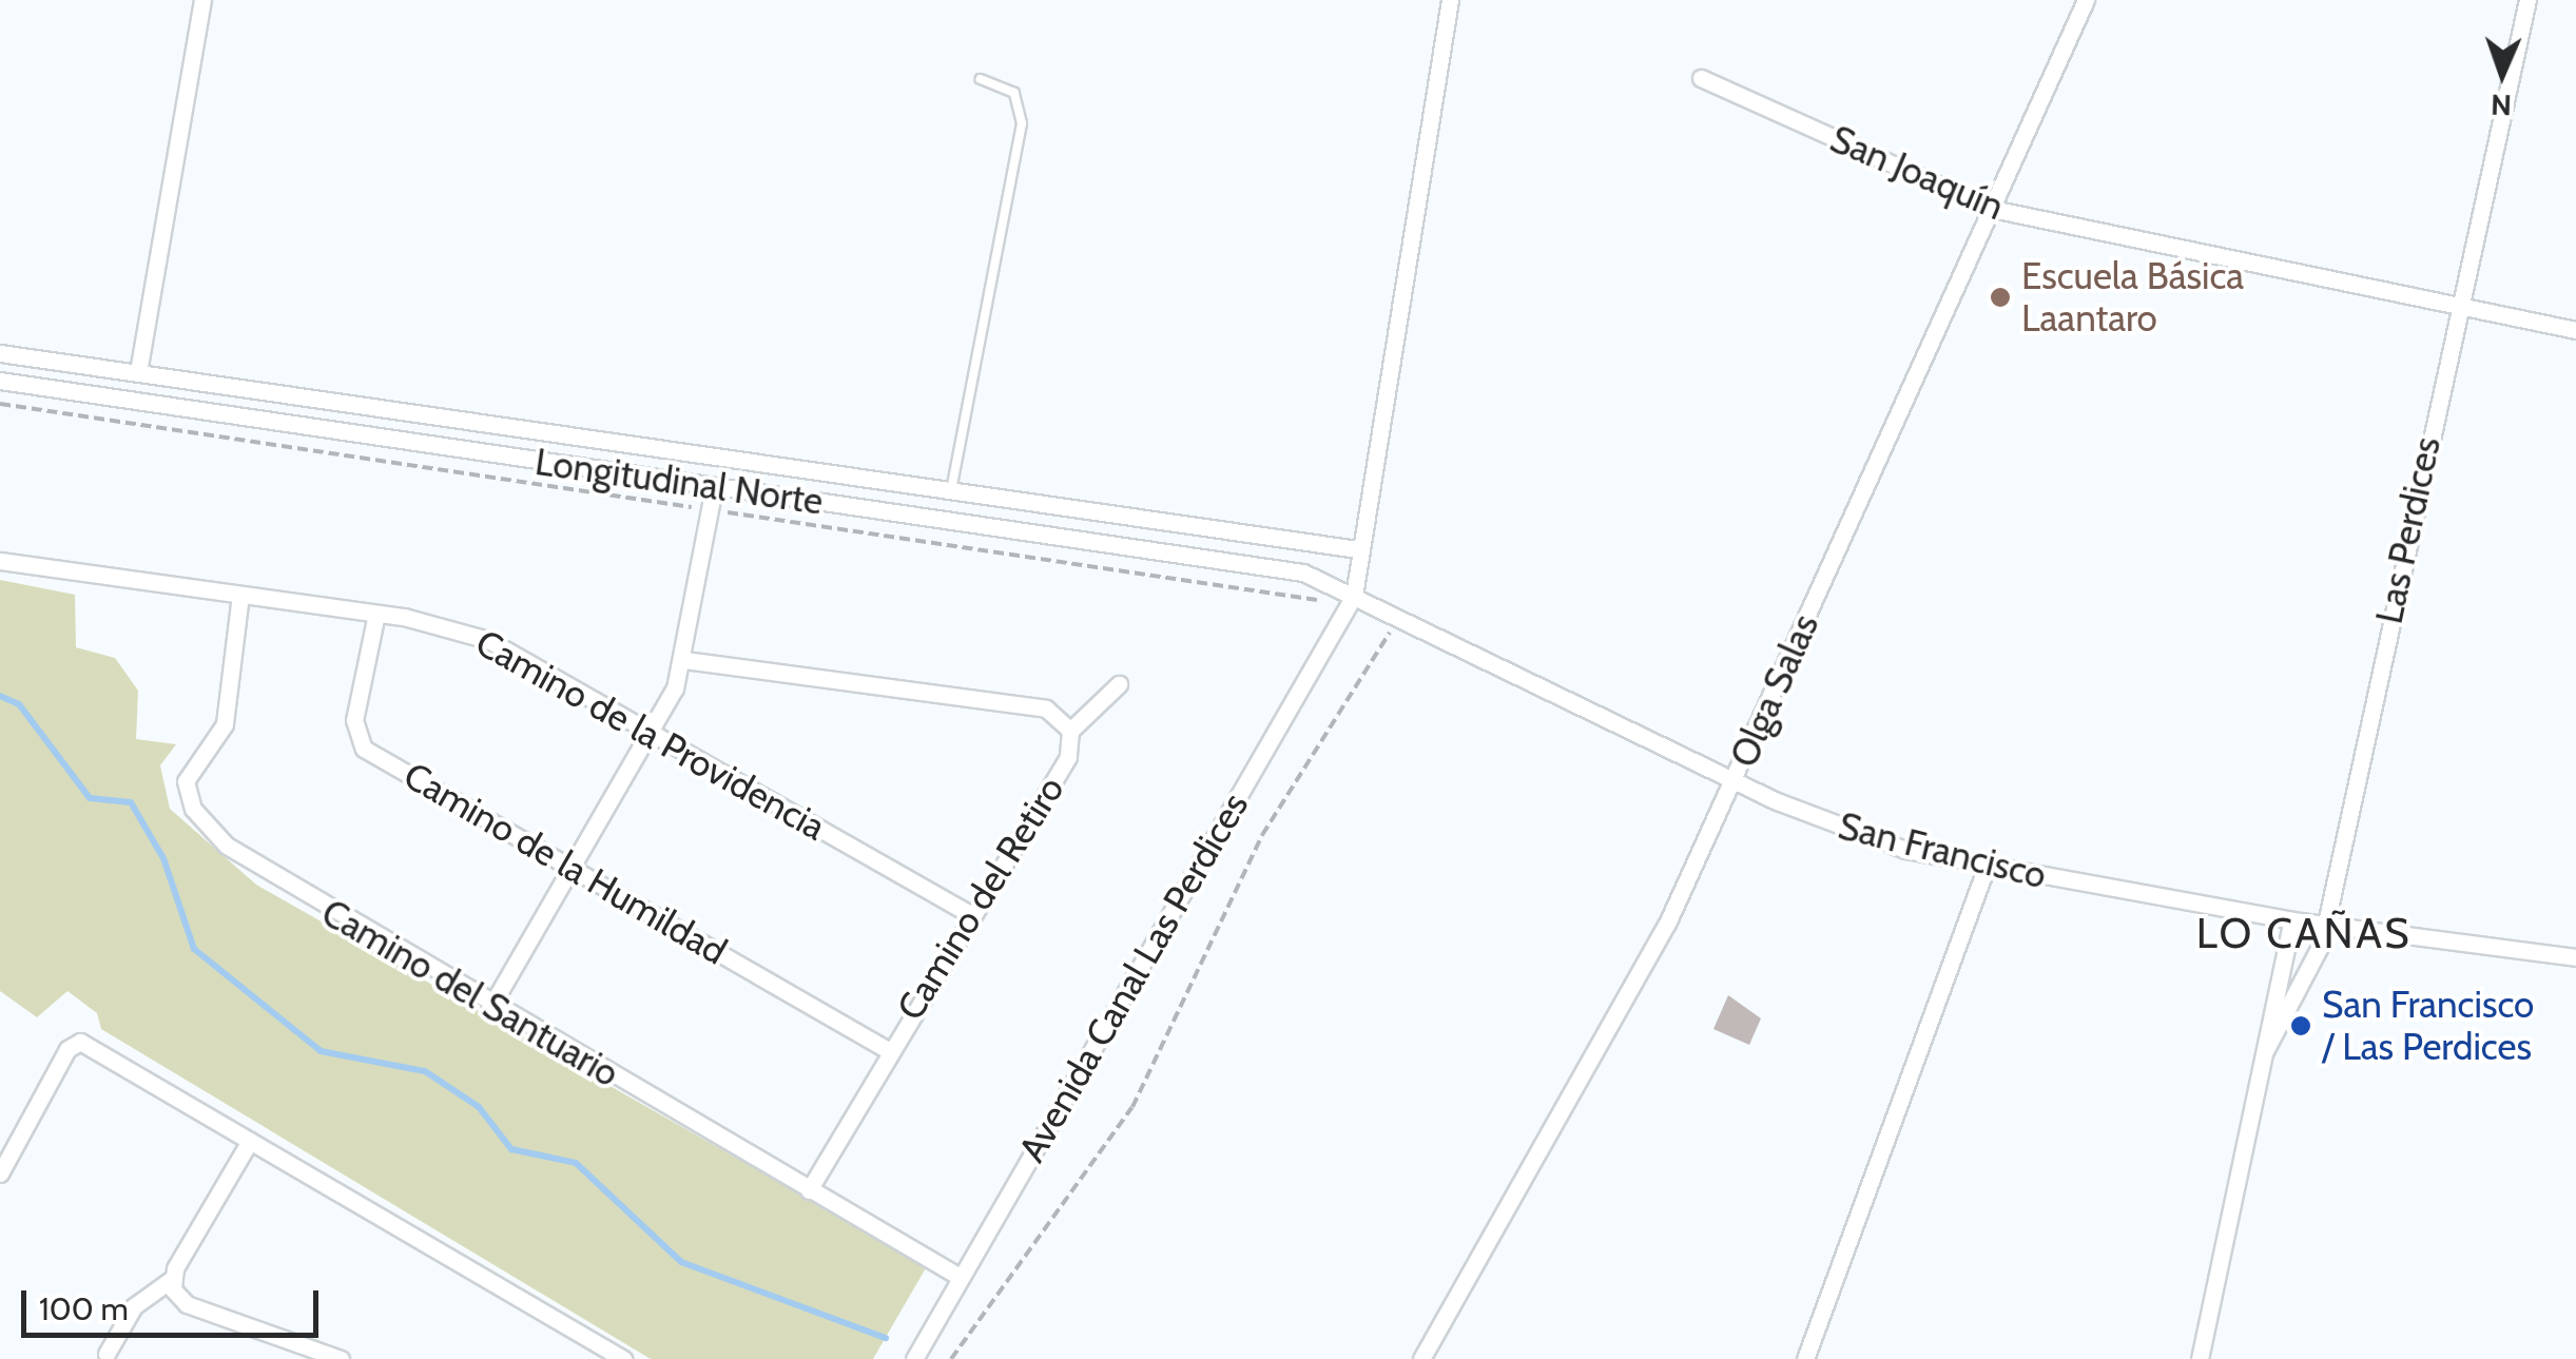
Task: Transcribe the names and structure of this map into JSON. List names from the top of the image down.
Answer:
{
  "streets": {
    "street": [
      "San Joaquín",
      "Longitudinal Norte",
      "Las Perdices",
      "Olga Salas",
      "Camino de la Providencia",
      "San Francisco",
      "Camino de la Humildad",
      "Camino del Retiro",
      "Avenida Canal Las Perdices",
      "Camino del Santuario"
    ]
  },
  "crossings": [
    ["San Joaquín", "Las Perdices"],
    ["San Joaquín", "Olga Salas"],
    ["Longitudinal Norte", "San Francisco"],
    ["Longitudinal Norte", "Avenida Canal Las Perdices"],
    ["Las Perdices", "San Francisco"],
    ["Olga Salas", "San Francisco"],
    ["Camino de la Providencia", "Camino de la Humildad"],
    ["Camino de la Providencia", "Camino del Retiro"],
    ["Camino de la Providencia", "Camino del Santuario"],
    ["San Francisco", "Avenida Canal Las Perdices"],
    ["Camino de la Humildad", "Camino del Retiro"],
    ["Camino del Retiro", "Camino del Santuario"],
    ["Avenida Canal Las Perdices", "Camino del Santuario"]
  ],
  "districts": ["LO CAÑAS"],
  "places": ["Escuela Básica Laantaro", "San Francisco / Las Perdices"],
  "scale_bar": "100 m",
  "north": "bottom"
}
